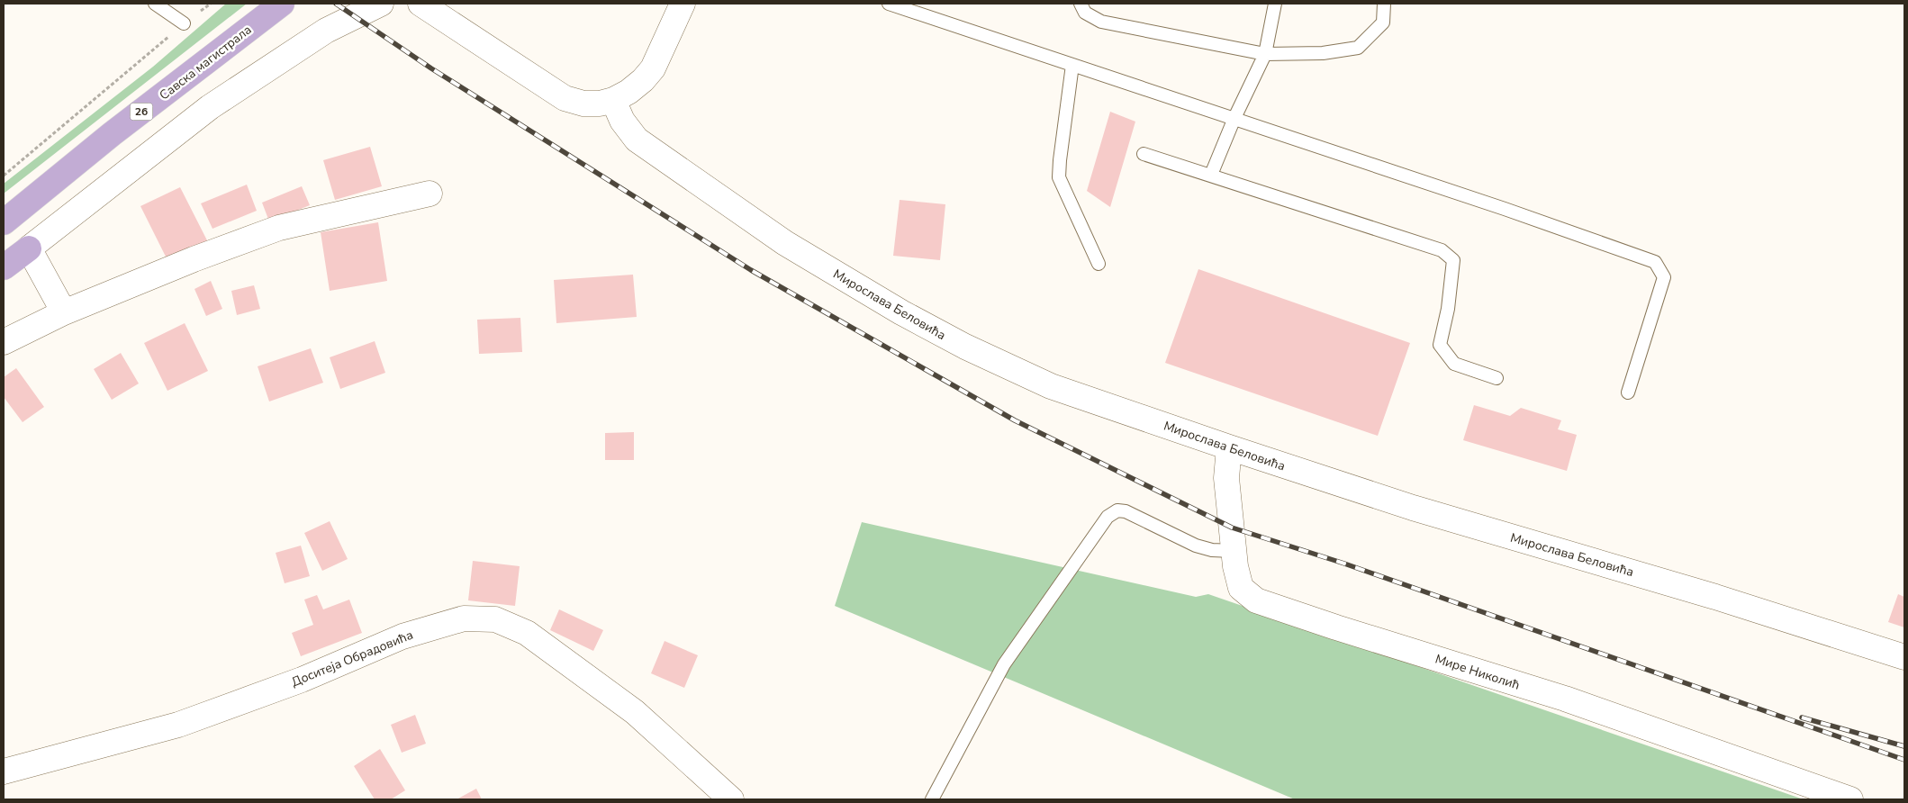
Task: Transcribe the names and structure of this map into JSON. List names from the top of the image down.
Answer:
{
  "streets": {
    "main road": ["Савска магистрала", "26"],
    "street": ["Мирослава Беловића", "Доситеја Обрадовића", "Мире Николић"]
  },
  "crossings": [
    ["Мирослава Беловића", "Мире Николић"]
  ]
}
